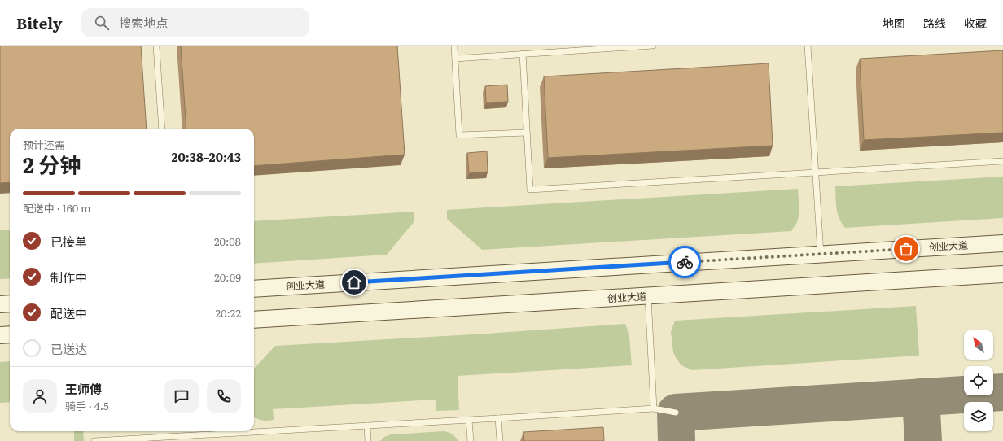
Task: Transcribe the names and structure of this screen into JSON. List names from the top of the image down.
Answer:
{
  "streets": {
    "main road": ["创业大道"]
  },
  "north": "top left",
  "page": {
    "header": "Bitely",
    "search": "搜索地点",
    "nav": ["地图", "路线", "收藏"],
    "heading": ["2 分钟", "预计还需", "20:38–20:43"],
    "panel": ["王师傅", "骑手 · 4.5"],
    "bar": "配送中 · 160 m",
    "list": [
      ["已接单", "20:08"],
      ["制作中", "20:09"],
      ["配送中", "20:22"],
      "已送达"
    ]
  }
}
